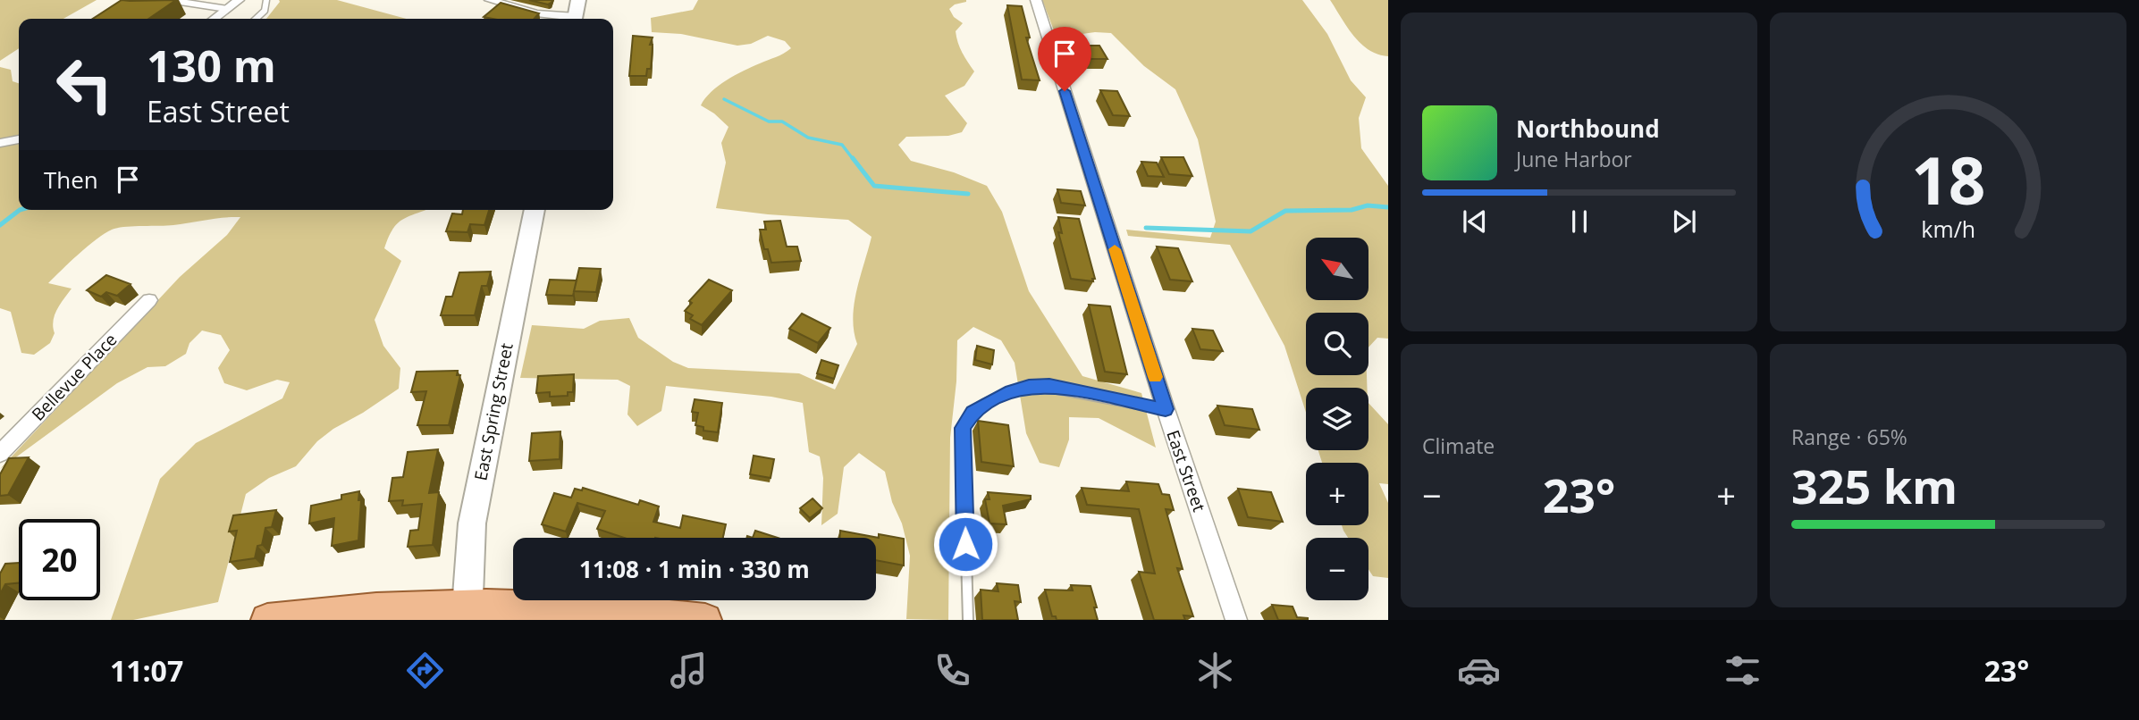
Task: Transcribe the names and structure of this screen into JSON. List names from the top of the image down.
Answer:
{
  "streets": {
    "main road": ["East Spring Street"],
    "street": ["Bellevue Place", "East Street"]
  },
  "north": "top left",
  "page": {
    "turn": ["130 m", "East Street"],
    "song": ["Northbound", "June Harbor"],
    "then": "Then",
    "map_buttons": ["+", "−"],
    "tile": [
      "Climate",
      ["Range · 65%", "325 km"]
    ],
    "heat": ["−", "23°", "+"],
    "limit": "20",
    "trip": "11:08 · 1 min · 330 m",
    "tabs": ["11:07", "23°"],
    "gauge": ["18", "km/h"]
  }
}
